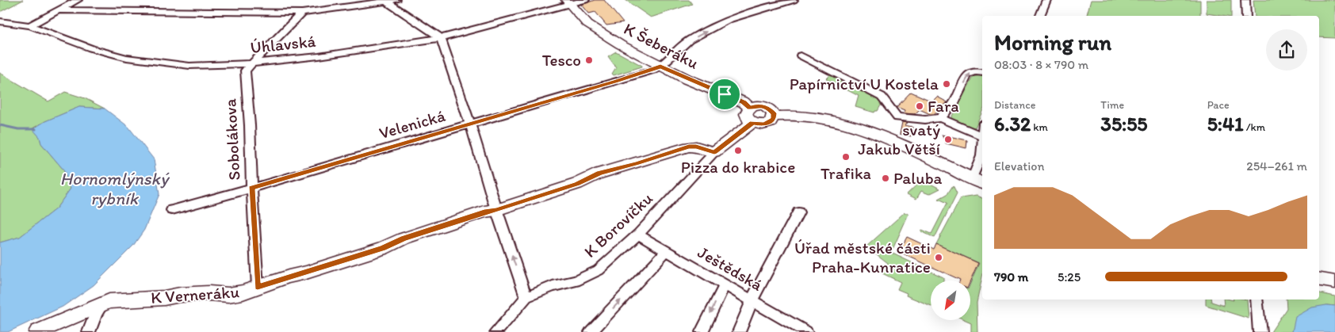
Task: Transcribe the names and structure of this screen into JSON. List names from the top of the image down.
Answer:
{
  "streets": {
    "street": [
      "Úhlavská",
      "K Šeberáku",
      "Velenická",
      "Sobolákova",
      "K Borovíčku",
      "Ještědská",
      "K Verneráku"
    ]
  },
  "crossings": [
    ["Úhlavská", "K Šeberáku"],
    ["Úhlavská", "Sobolákova"],
    ["K Šeberáku", "Velenická"],
    ["K Šeberáku", "K Borovíčku"],
    ["Velenická", "Sobolákova"],
    ["Sobolákova", "K Verneráku"],
    ["K Borovíčku", "Ještědská"],
    ["K Borovíčku", "K Verneráku"]
  ],
  "water": ["Hornomlýnský rybník"],
  "places": [
    "Tesco",
    "Papírnictví U Kostela",
    "Fara",
    "svatý Jakub Větší",
    "Pizza do krabice",
    "Trafika",
    "Paluba",
    "Úřad městské části Praha-Kunratice"
  ],
  "north": "bottom left",
  "page": {
    "heading": ["Morning run", "08:03 · 8 × 790 m"],
    "stats": [
      ["Distance", "6.32 km"],
      ["Time", "35:55"],
      ["Pace", "5:41 /km"]
    ],
    "chart": ["Elevation", "254–261 m"],
    "list": [
      {
        "name": "790 m",
        "note": "5:25"
      }
    ]
  }
}
